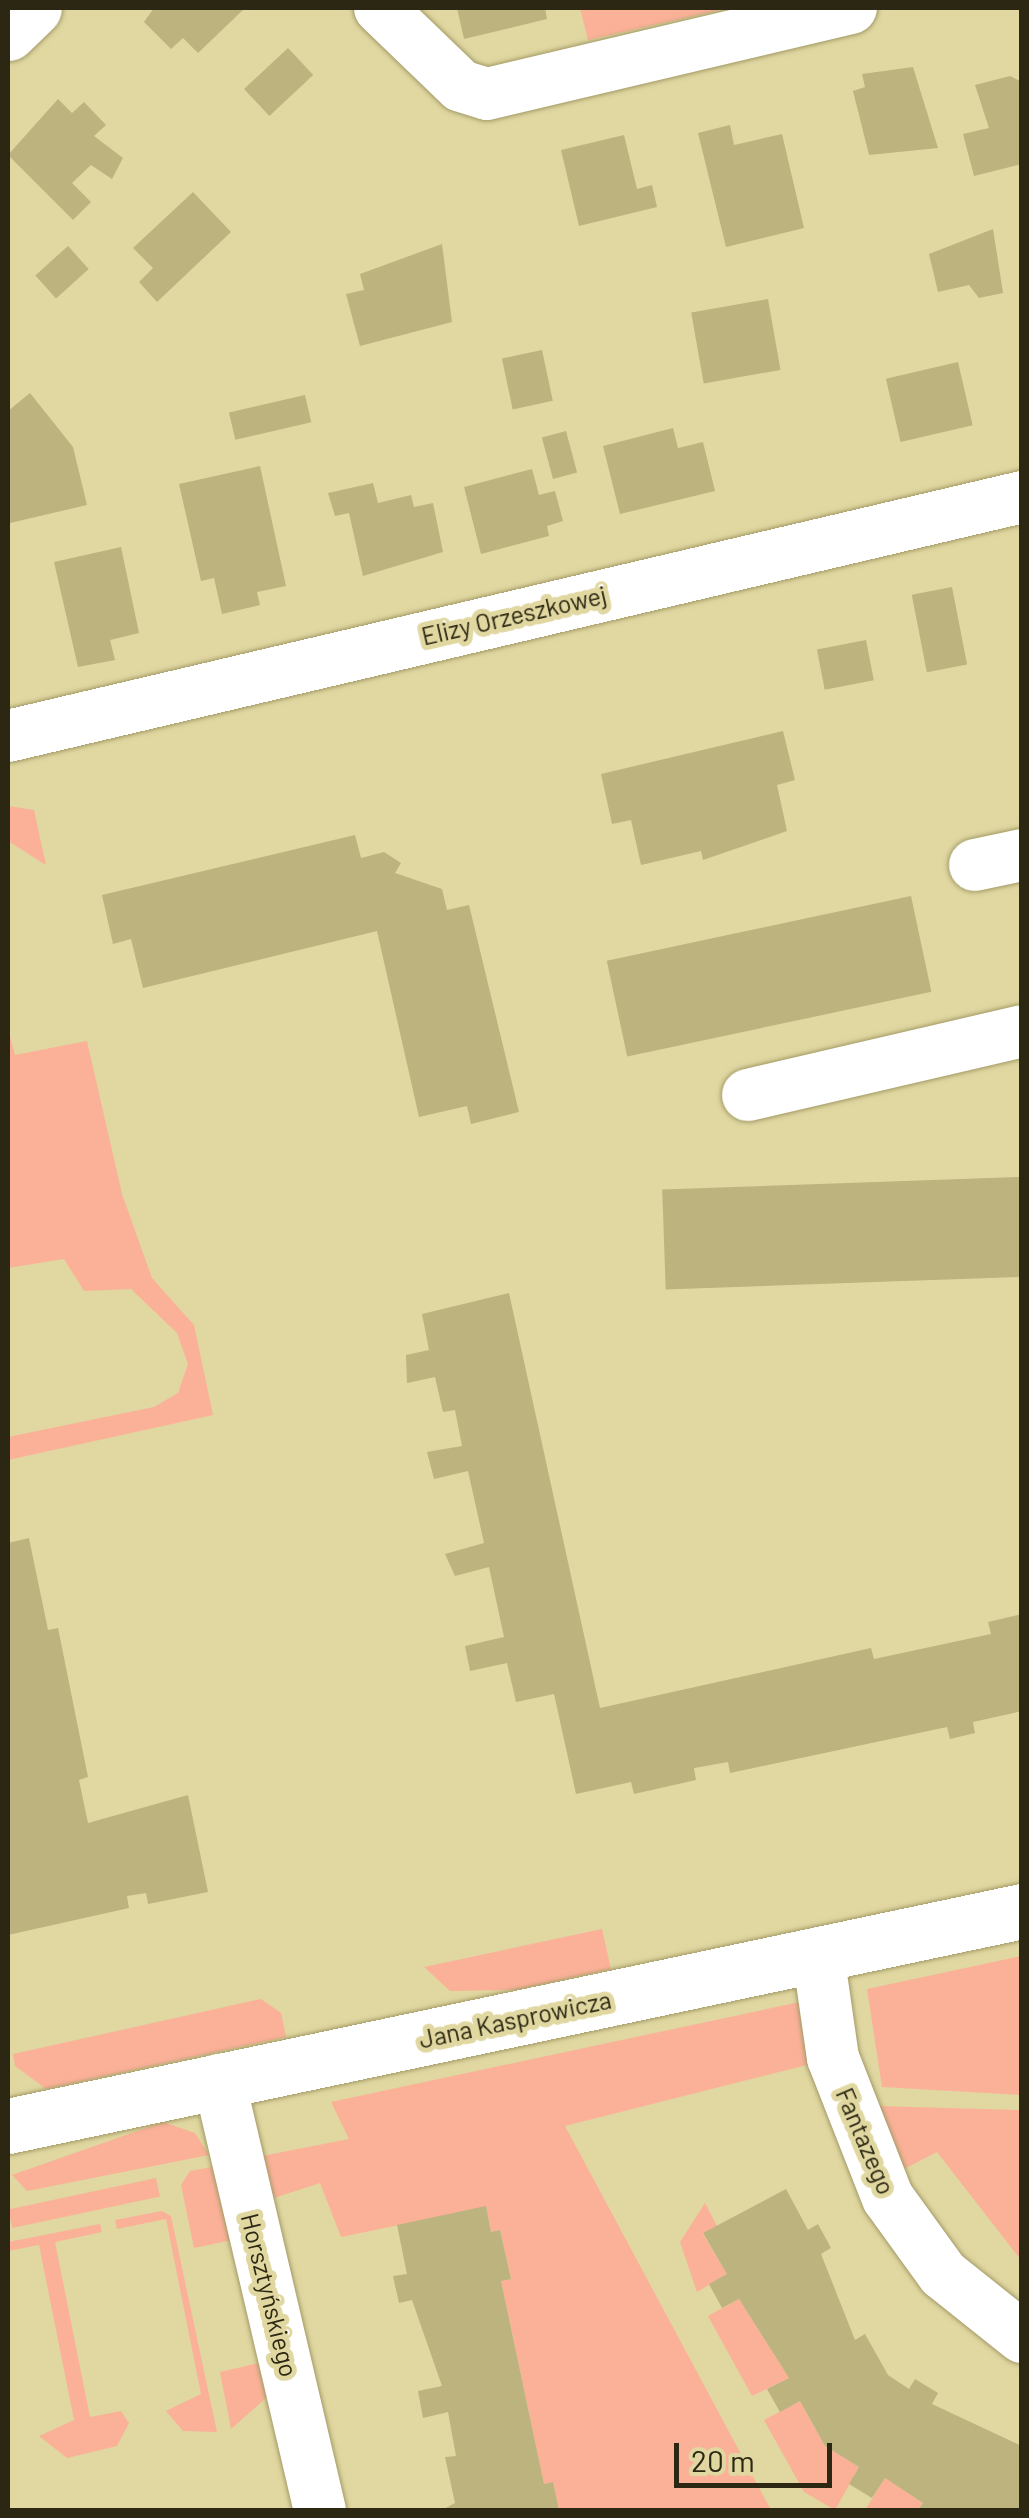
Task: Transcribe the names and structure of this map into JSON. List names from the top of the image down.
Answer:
{
  "streets": {
    "street": [
      "Elizy Orzeszkowej",
      "Jana Kasprowicza",
      "Fantazego",
      "Horsztyńskiego"
    ]
  },
  "crossings": [
    ["Jana Kasprowicza", "Fantazego"],
    ["Jana Kasprowicza", "Horsztyńskiego"]
  ],
  "scale_bar": "20 m"
}
